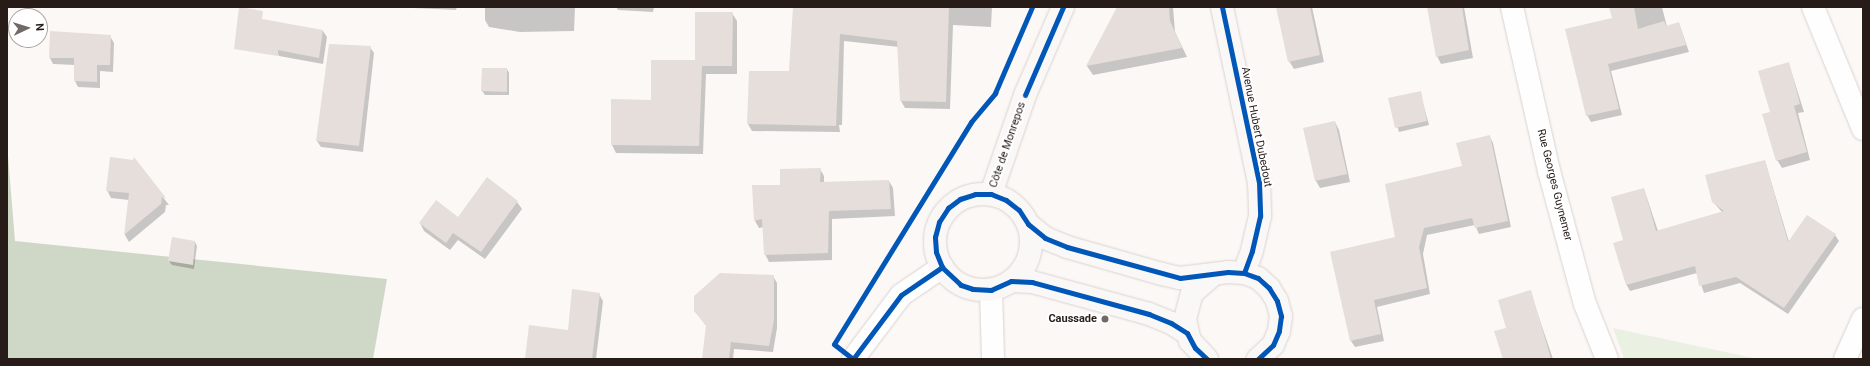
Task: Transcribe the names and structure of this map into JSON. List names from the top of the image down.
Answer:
{
  "streets": {
    "street": ["Avenue Hubert Dubedout", "Côte de Monrepos", "Rue Georges Guynemer"]
  },
  "places": ["Caussade"],
  "north": "right"
}
